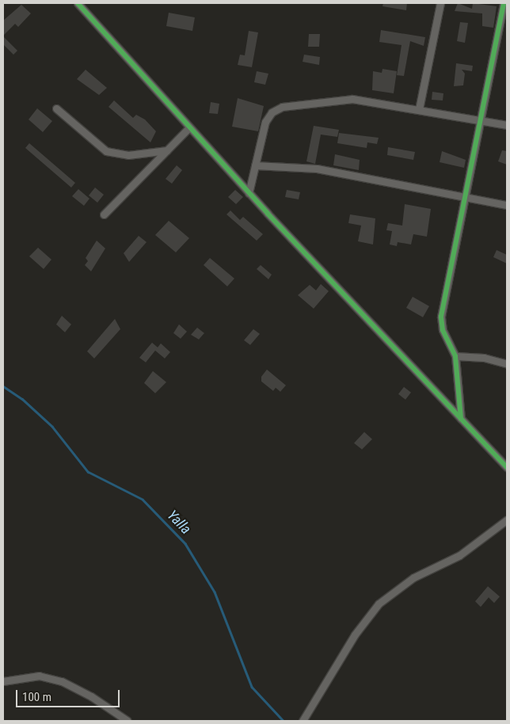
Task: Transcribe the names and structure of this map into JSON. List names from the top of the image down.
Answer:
{
  "water": ["Yalla"],
  "scale_bar": "100 m"
}
